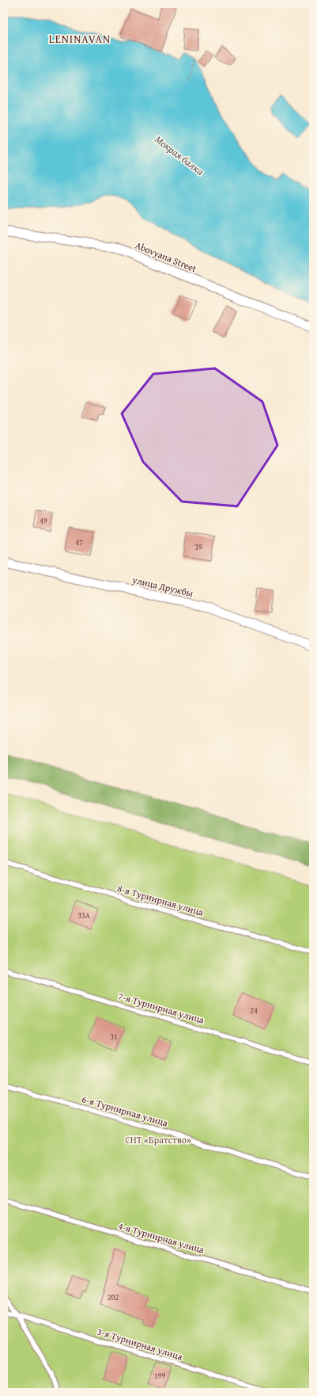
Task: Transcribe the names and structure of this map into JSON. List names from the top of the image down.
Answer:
{
  "streets": {
    "street": ["Abovyana Street", "улица Дружбы"],
    "lane": [
      "8-я Турнирная улица",
      "7-я Турнирная улица",
      "6-я Турнирная улица",
      "4-я Турнирная улица",
      "3-я Турнирная улица"
    ]
  },
  "districts": ["LENINAVAN"],
  "water": ["Мокрая балка"],
  "parks": ["СНТ «Братство»"],
  "house_numbers": [
    "49",
    "47",
    "39",
    "33А",
    "24",
    "31",
    "202",
    "199"
  ]
}
